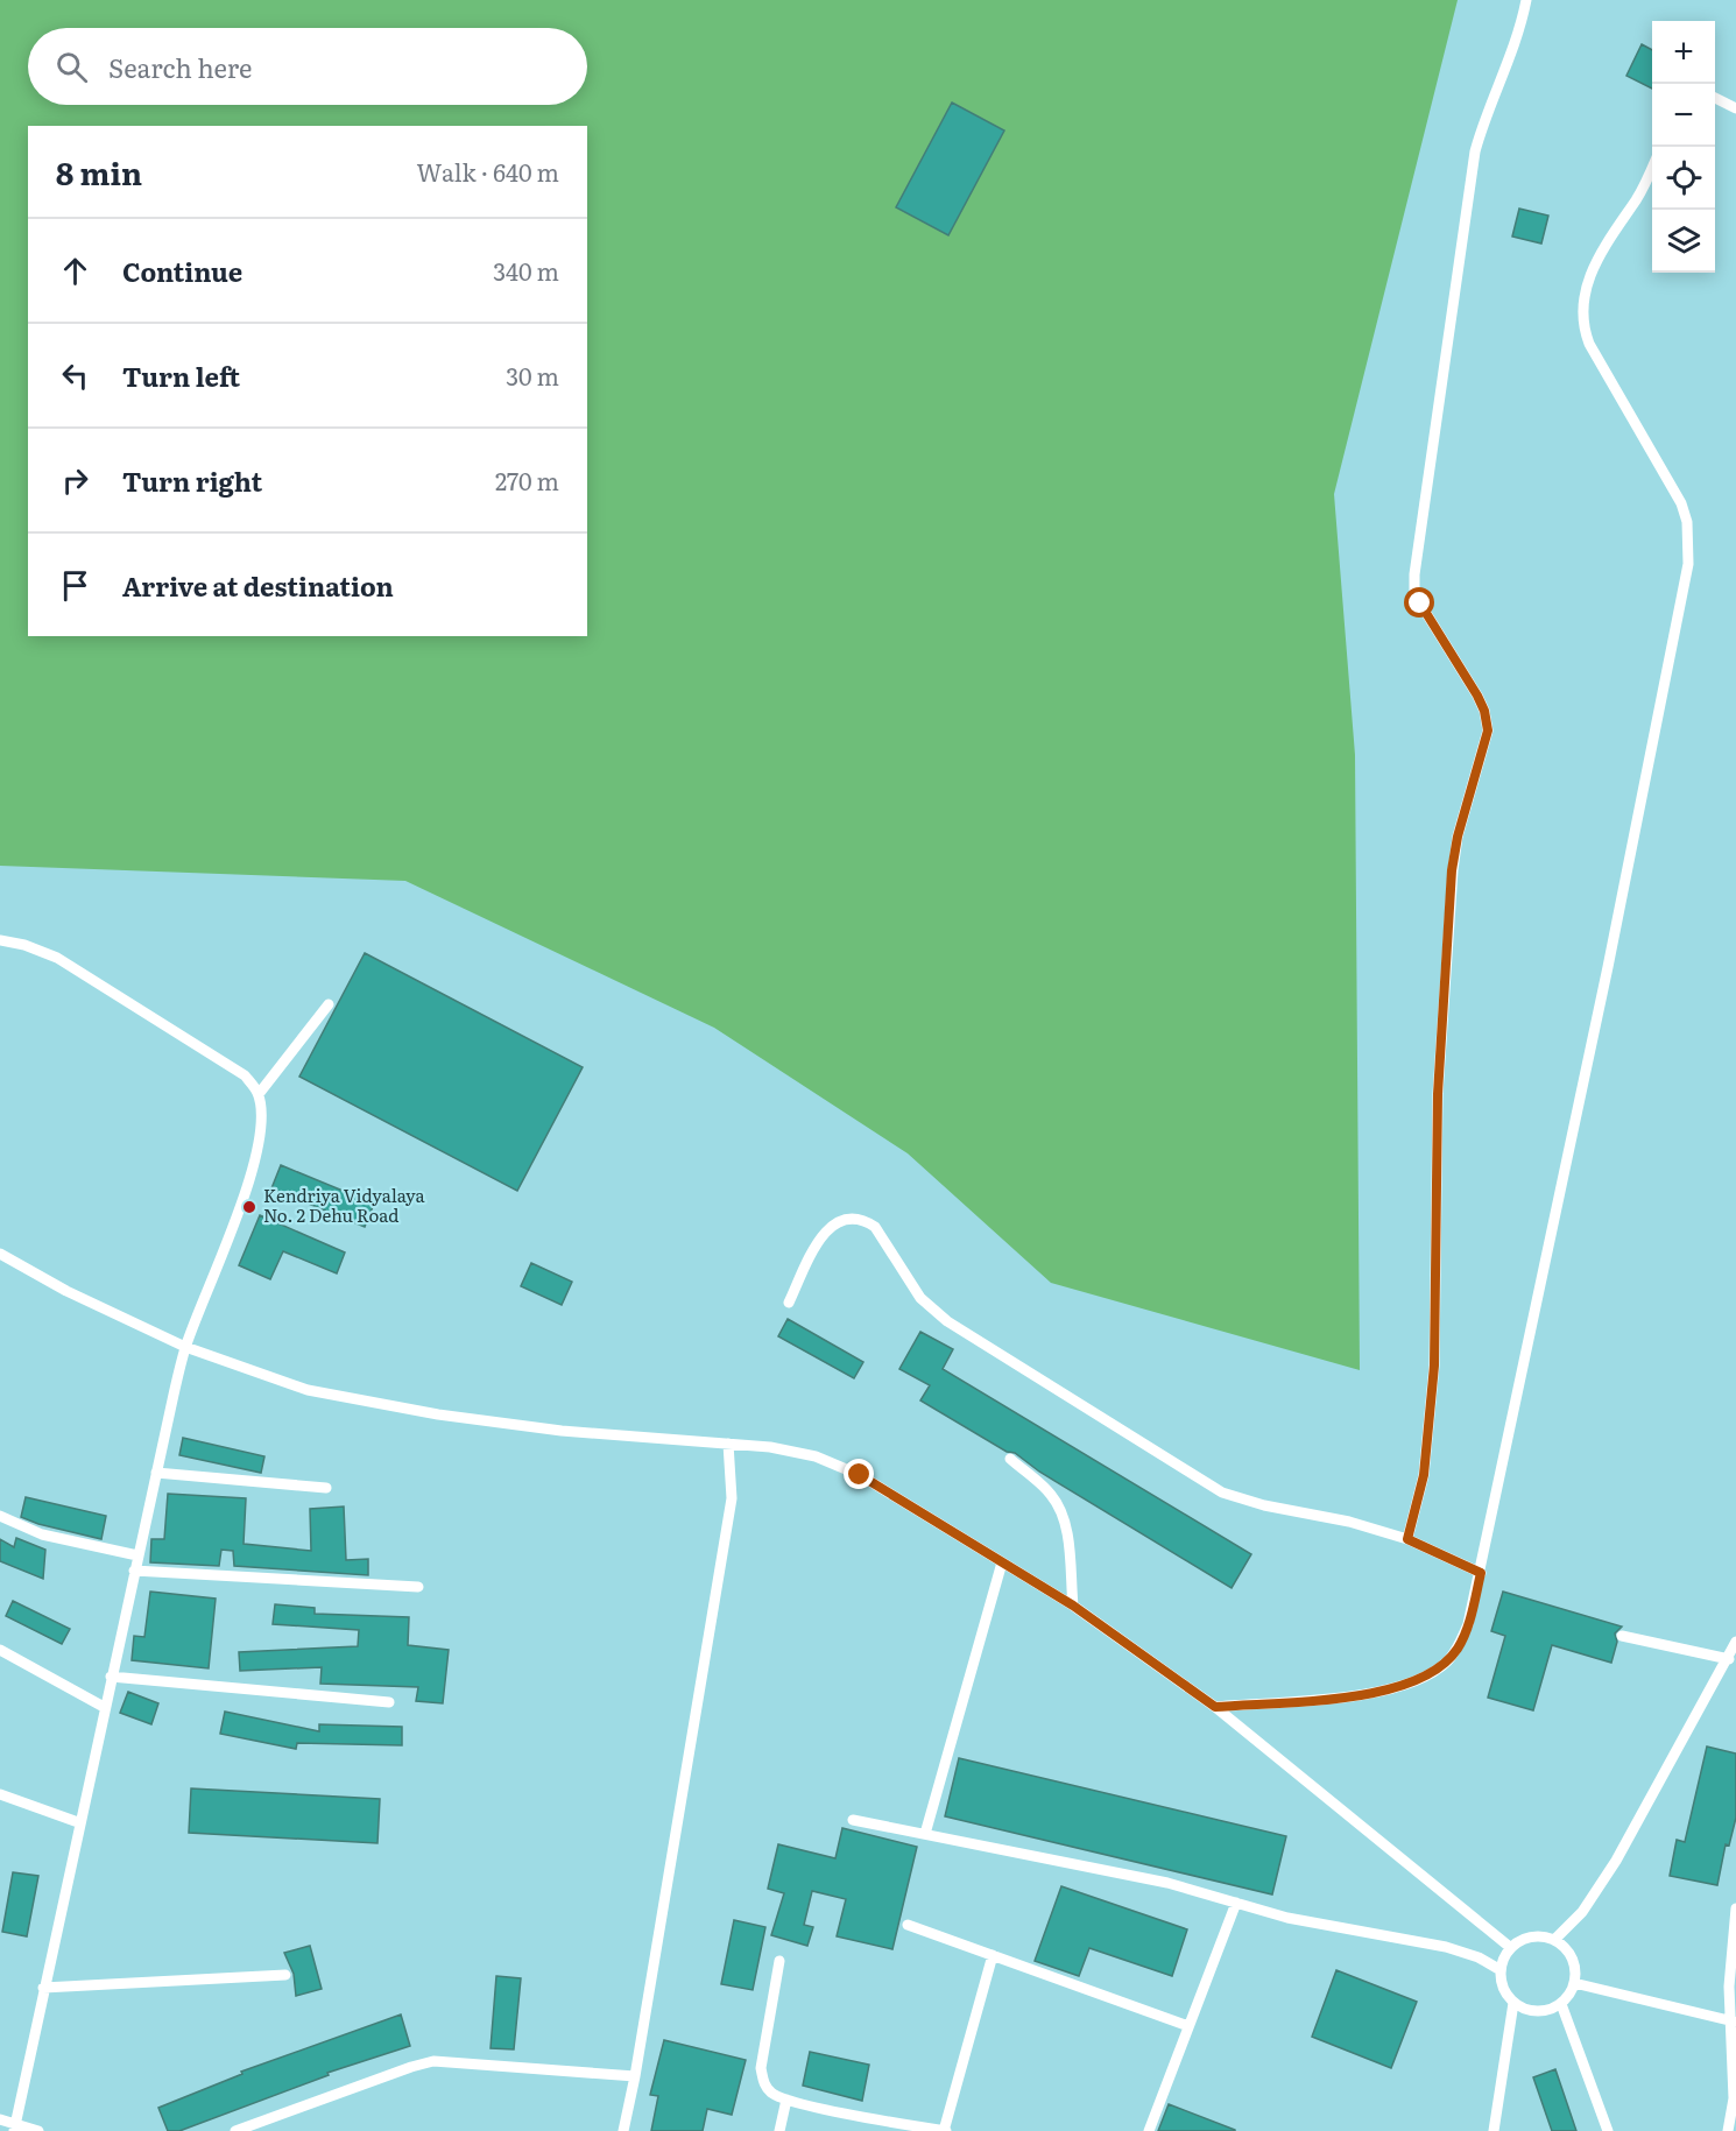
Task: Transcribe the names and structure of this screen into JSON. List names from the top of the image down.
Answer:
{
  "places": ["Kendriya Vidyalaya No. 2 Dehu Road"],
  "page": {
    "map_buttons": ["+", "−"],
    "search": "Search here",
    "heading": ["8 min", "Walk · 640 m"],
    "list": [
      ["Continue", "340 m"],
      ["Turn left", "30 m"],
      ["Turn right", "270 m"],
      "Arrive at destination"
    ]
  }
}
